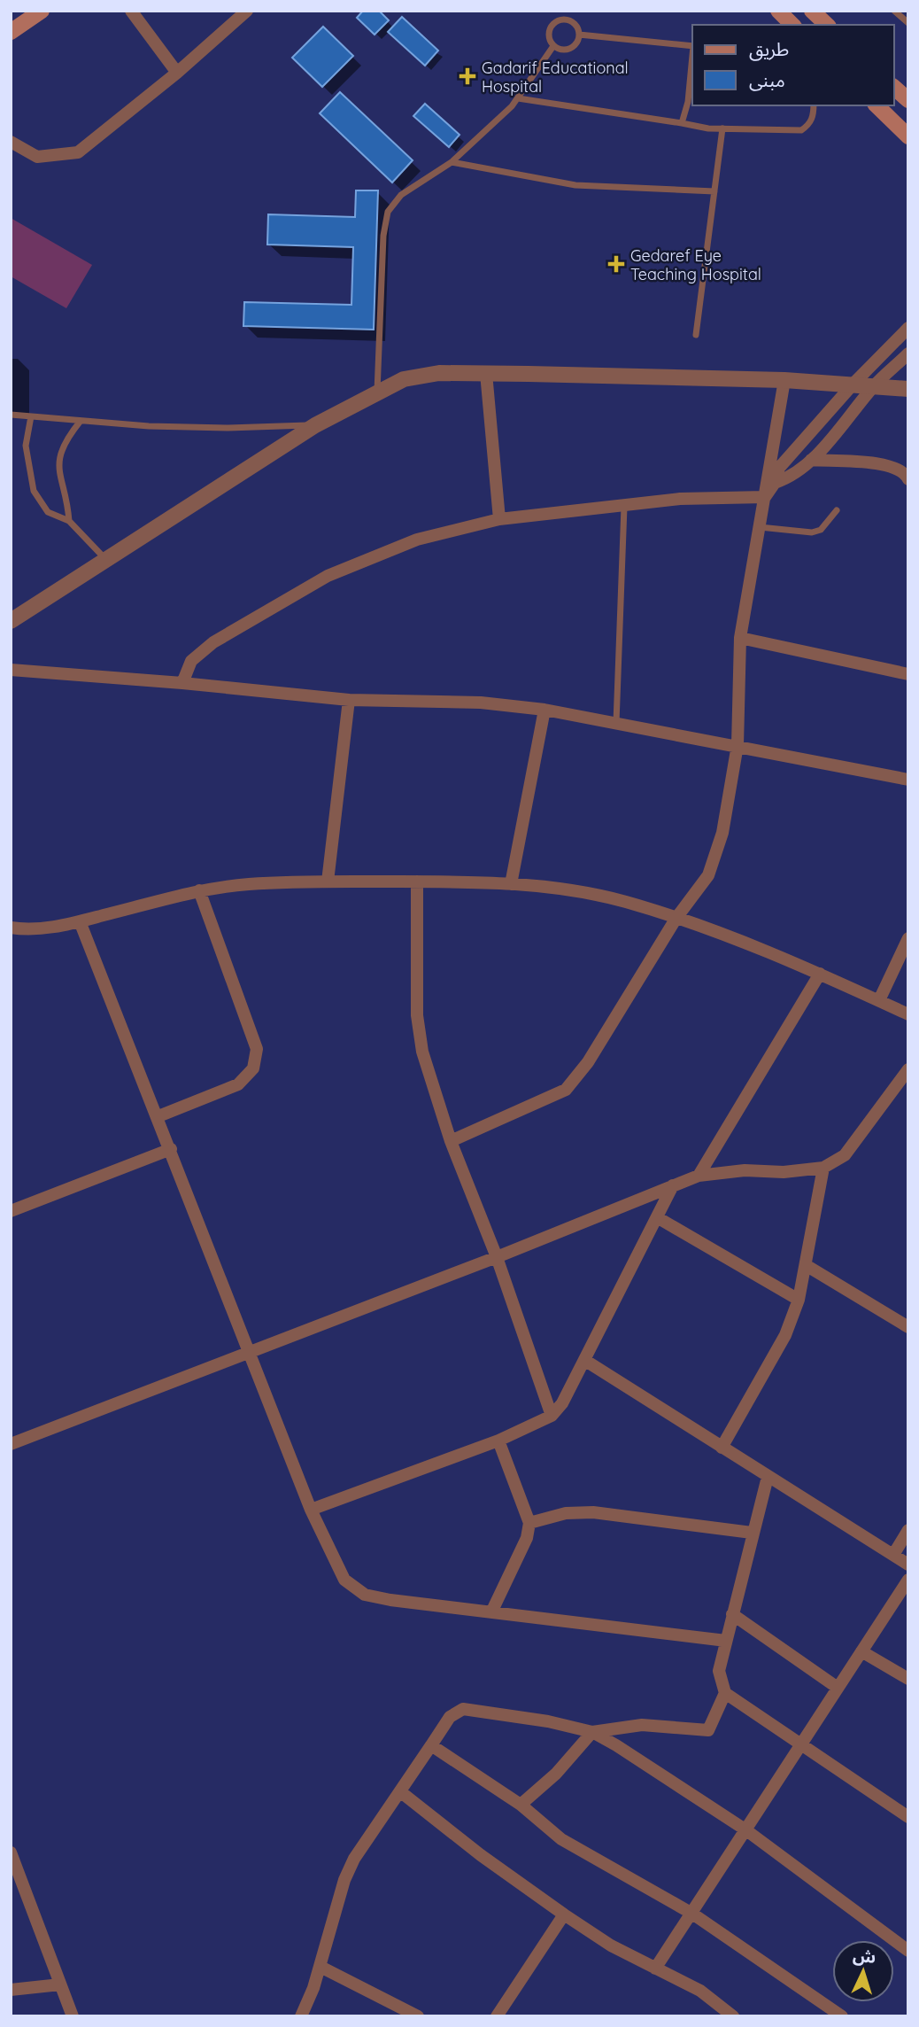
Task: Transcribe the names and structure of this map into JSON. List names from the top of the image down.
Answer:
{
  "places": {
    "health": ["Gadarif Educational Hospital", "Gedaref Eye Teaching Hospital"]
  },
  "legend": ["طريق", "مبنى"],
  "north": "top"
}
